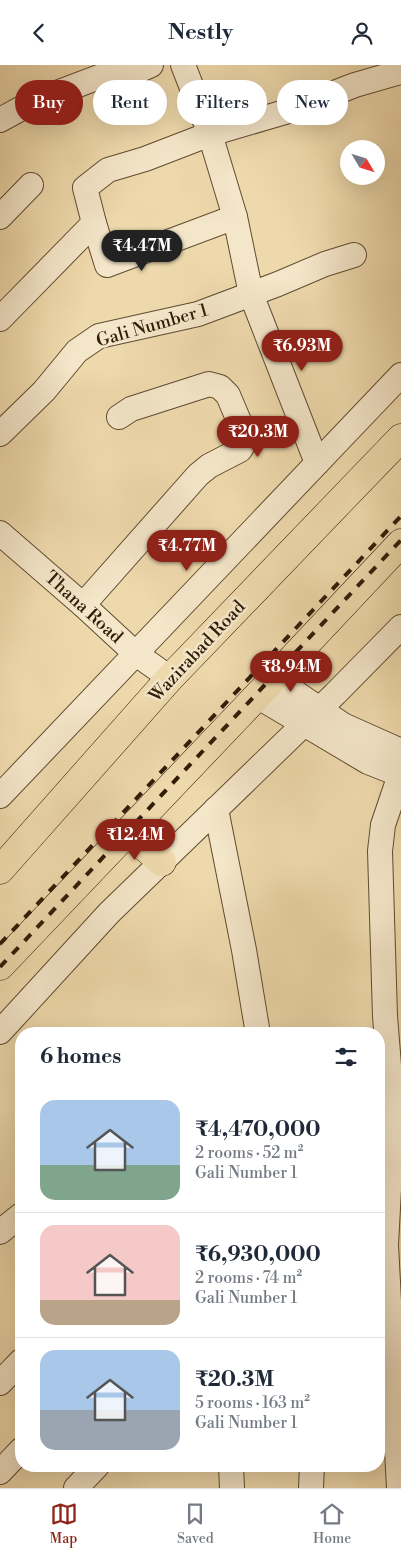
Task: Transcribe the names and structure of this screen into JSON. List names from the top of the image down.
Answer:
{
  "streets": {
    "main road": ["Wazirabad Road"],
    "street": ["Gali Number 1", "Thana Road"]
  },
  "crossings": [
    ["Thana Road", "Wazirabad Road"]
  ],
  "north": "bottom right",
  "page": {
    "header": "Nestly",
    "chip": [
      "Buy",
      "Rent",
      "Filters",
      "New"
    ],
    "price": [
      "₹4.47M",
      "₹6.93M",
      "₹20.3M",
      "₹4.77M",
      "₹8.94M",
      "₹12.4M"
    ],
    "heading": "6 homes",
    "list": [
      {
        "name": "₹4,470,000",
        "note": "2 rooms · 52 m² · Gali Number 1"
      },
      {
        "name": "₹6,930,000",
        "note": "2 rooms · 74 m² · Gali Number 1"
      },
      {
        "name": "₹20.3M",
        "note": "5 rooms · 163 m² · Gali Number 1"
      }
    ],
    "tabs": ["Map", "Saved", "Home"]
  }
}
